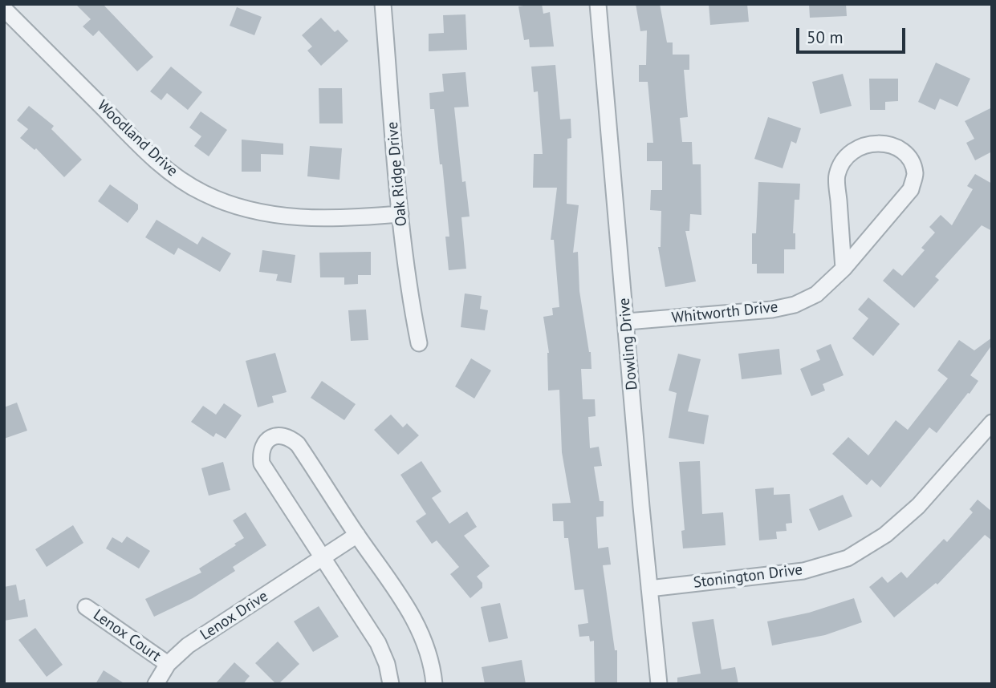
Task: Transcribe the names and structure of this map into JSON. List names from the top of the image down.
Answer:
{
  "streets": {
    "street": [
      "Woodland Drive",
      "Oak Ridge Drive",
      "Whitworth Drive",
      "Dowling Drive",
      "Stonington Drive",
      "Lenox Drive",
      "Lenox Court"
    ]
  },
  "crossings": [
    ["Woodland Drive", "Oak Ridge Drive"],
    ["Whitworth Drive", "Dowling Drive"],
    ["Dowling Drive", "Stonington Drive"],
    ["Lenox Drive", "Lenox Court"]
  ],
  "scale_bar": "50 m"
}
